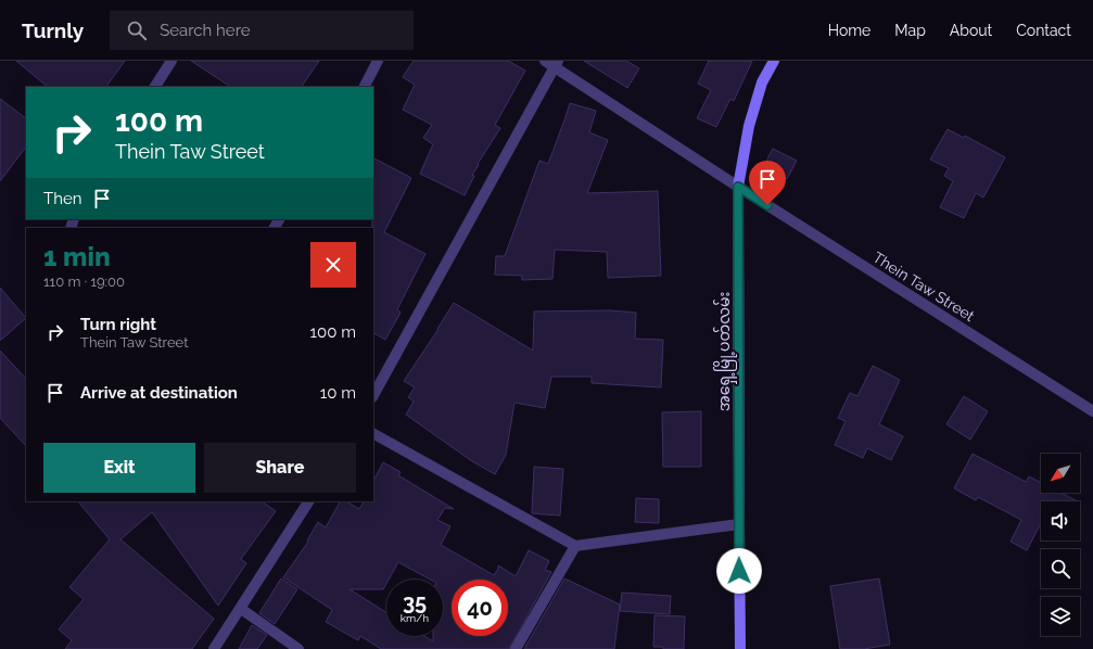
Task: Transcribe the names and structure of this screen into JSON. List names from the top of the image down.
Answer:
{
  "streets": {
    "street": ["Thein Taw Street", "အရှေ့မြို့ပတ်လမ်း"]
  },
  "crossings": [
    ["Thein Taw Street", "အရှေ့မြို့ပတ်လမ်း"]
  ],
  "north": "bottom left",
  "page": {
    "header": "Turnly",
    "search": "Search here",
    "nav": [
      "Home",
      "Map",
      "About",
      "Contact"
    ],
    "turn": ["100 m", "Thein Taw Street"],
    "then": "Then",
    "heading": ["1 min", "110 m · 19:00"],
    "list": [
      {
        "name": "Turn right",
        "note": "Thein Taw Street",
        "value": "100 m"
      },
      {
        "name": "Arrive at destination",
        "value": "10 m"
      }
    ],
    "buttons": ["Exit", "Share"],
    "speed": "35 km/h",
    "limit": "40"
  }
}
